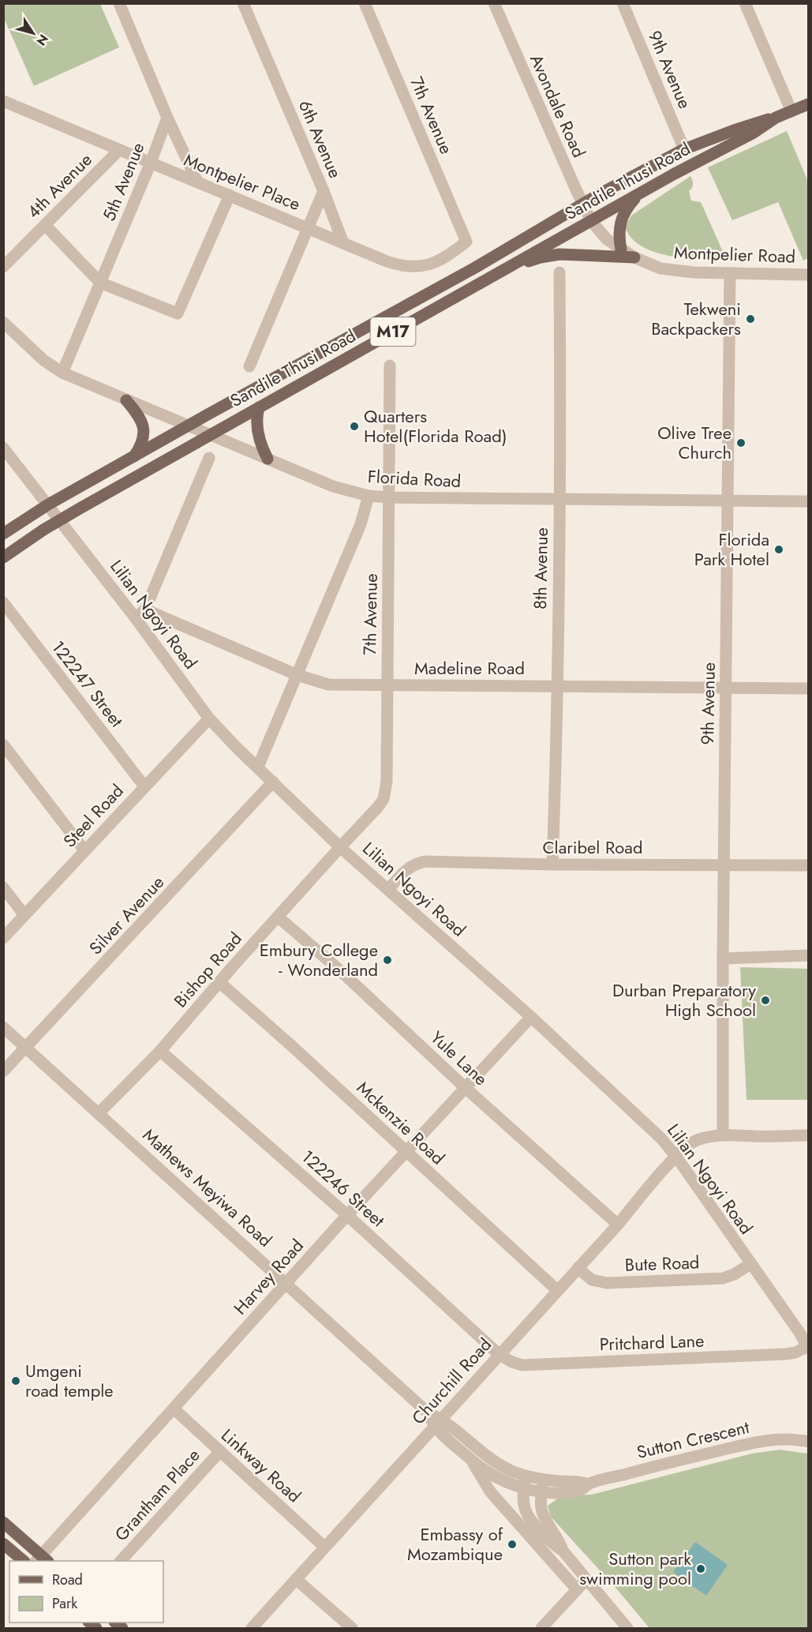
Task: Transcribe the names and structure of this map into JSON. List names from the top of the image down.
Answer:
{
  "streets": {
    "main road": ["Sandile Thusi Road", "M17"],
    "street": [
      "9th Avenue",
      "Avondale Road",
      "7th Avenue",
      "6th Avenue",
      "5th Avenue",
      "Montpelier Place",
      "4th Avenue",
      "Montpelier Road",
      "Florida Road",
      "8th Avenue",
      "Lilian Ngoyi Road",
      "Madeline Road",
      "122247 Street",
      "Steel Road",
      "Claribel Road",
      "Silver Avenue",
      "Bishop Road",
      "Yule Lane",
      "Mckenzie Road",
      "Mathews Meyiwa Road",
      "122246 Street",
      "Bute Road",
      "Harvey Road",
      "Pritchard Lane",
      "Churchill Road",
      "Sutton Crescent",
      "Linkway Road",
      "Grantham Place"
    ]
  },
  "crossings": [
    ["9th Avenue", "Sandile Thusi Road"],
    ["9th Avenue", "Montpelier Road"],
    ["9th Avenue", "Florida Road"],
    ["9th Avenue", "Madeline Road"],
    ["9th Avenue", "Claribel Road"],
    ["9th Avenue", "Churchill Road"],
    ["Avondale Road", "Sandile Thusi Road"],
    ["Avondale Road", "Montpelier Road"],
    ["7th Avenue", "Montpelier Place"],
    ["7th Avenue", "Florida Road"],
    ["7th Avenue", "Lilian Ngoyi Road"],
    ["7th Avenue", "Madeline Road"],
    ["7th Avenue", "Bishop Road"],
    ["6th Avenue", "Montpelier Place"],
    ["Sandile Thusi Road", "Montpelier Road"],
    ["Sandile Thusi Road", "Florida Road"],
    ["Sandile Thusi Road", "Lilian Ngoyi Road"],
    ["5th Avenue", "Montpelier Place"],
    ["5th Avenue", "Florida Road"],
    ["Montpelier Place", "4th Avenue"],
    ["Florida Road", "8th Avenue"],
    ["8th Avenue", "Madeline Road"],
    ["8th Avenue", "Claribel Road"],
    ["Lilian Ngoyi Road", "Steel Road"],
    ["Lilian Ngoyi Road", "Claribel Road"],
    ["Lilian Ngoyi Road", "Silver Avenue"],
    ["Lilian Ngoyi Road", "Bishop Road"],
    ["Lilian Ngoyi Road", "Bute Road"],
    ["Lilian Ngoyi Road", "Harvey Road"],
    ["Lilian Ngoyi Road", "Pritchard Lane"],
    ["Lilian Ngoyi Road", "Churchill Road"],
    ["122247 Street", "Steel Road"],
    ["Silver Avenue", "Mathews Meyiwa Road"],
    ["Bishop Road", "Yule Lane"],
    ["Bishop Road", "Mckenzie Road"],
    ["Bishop Road", "Mathews Meyiwa Road"],
    ["Bishop Road", "122246 Street"],
    ["Yule Lane", "Harvey Road"],
    ["Yule Lane", "Churchill Road"],
    ["Mckenzie Road", "Harvey Road"],
    ["Mckenzie Road", "Churchill Road"],
    ["Mathews Meyiwa Road", "Harvey Road"],
    ["Mathews Meyiwa Road", "Churchill Road"],
    ["Mathews Meyiwa Road", "Sutton Crescent"],
    ["122246 Street", "Harvey Road"],
    ["122246 Street", "Pritchard Lane"],
    ["122246 Street", "Churchill Road"],
    ["Bute Road", "Churchill Road"],
    ["Harvey Road", "Linkway Road"],
    ["Pritchard Lane", "Churchill Road"],
    ["Churchill Road", "Linkway Road"],
    ["Linkway Road", "Grantham Place"]
  ],
  "places": [
    "Tekweni Backpackers",
    "Quarters Hotel(Florida Road)",
    "Olive Tree Church",
    "Florida Park Hotel",
    "Embury College - Wonderland",
    "Durban Preparatory High School",
    "Umgeni road temple",
    "Embassy of Mozambique",
    "Sutton park swimming pool"
  ],
  "legend": ["Road", "Park"],
  "north": "bottom right"
}
